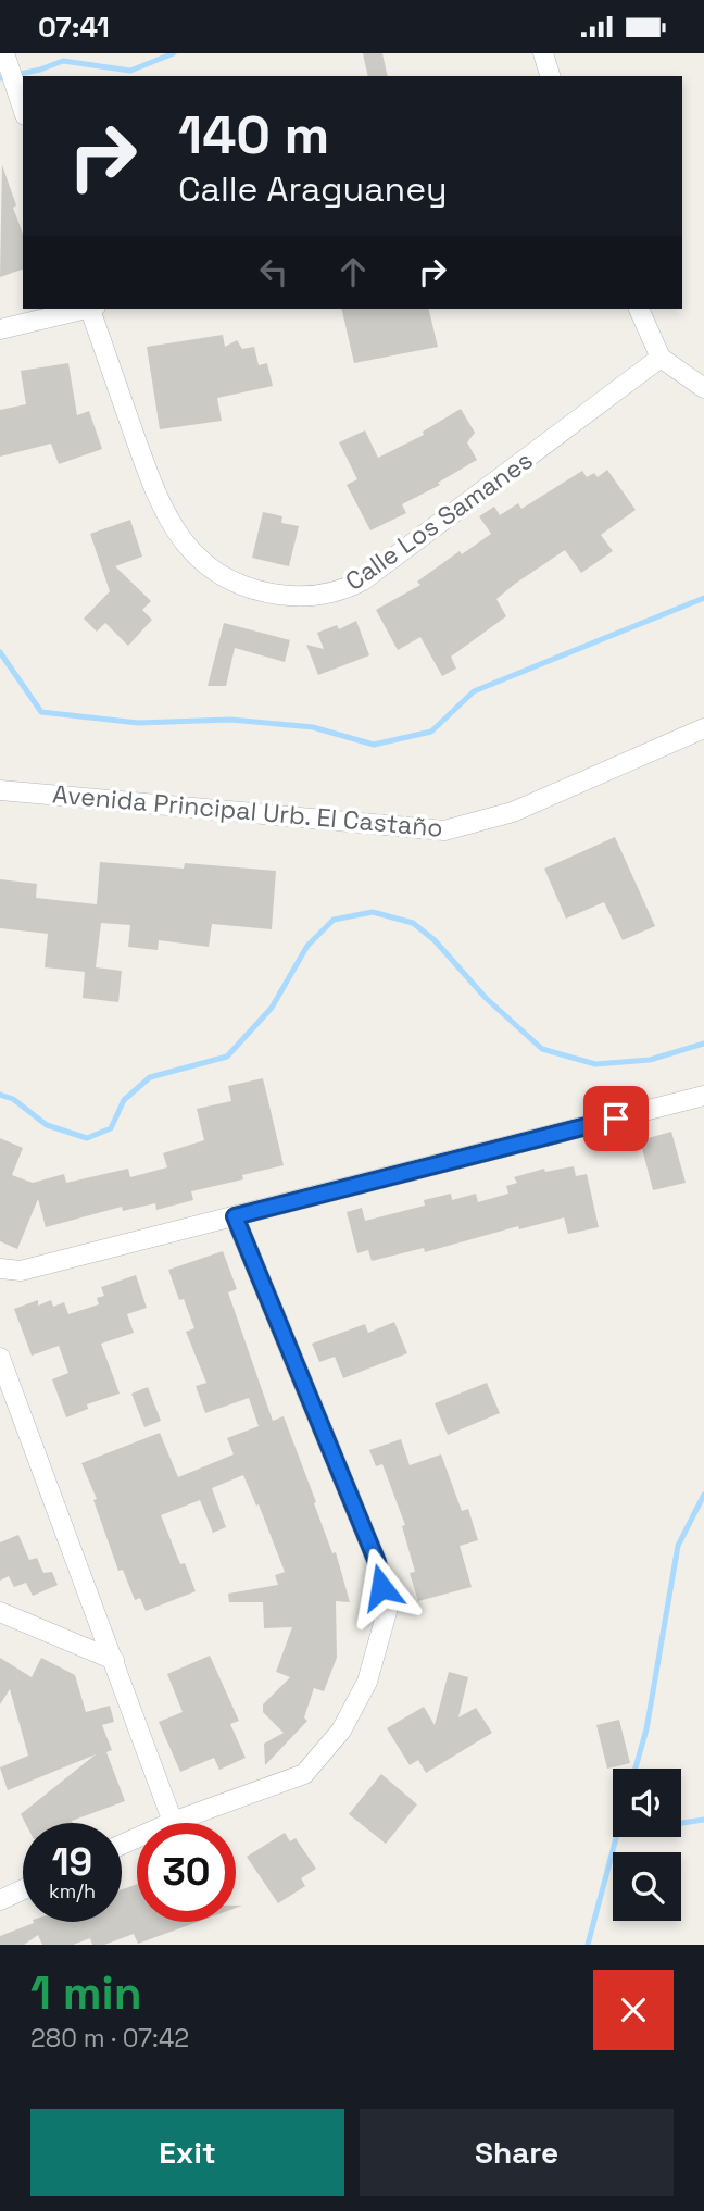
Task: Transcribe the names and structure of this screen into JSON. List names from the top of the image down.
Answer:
{
  "streets": {
    "street": ["Calle Los Samanes", "Avenida Principal Urb. El Castaño"]
  },
  "page": {
    "status": "07:41",
    "turn": ["140 m", "Calle Araguaney"],
    "speed": "19 km/h",
    "limit": "30",
    "heading": ["1 min", "280 m · 07:42"],
    "buttons": ["Exit", "Share"]
  }
}
